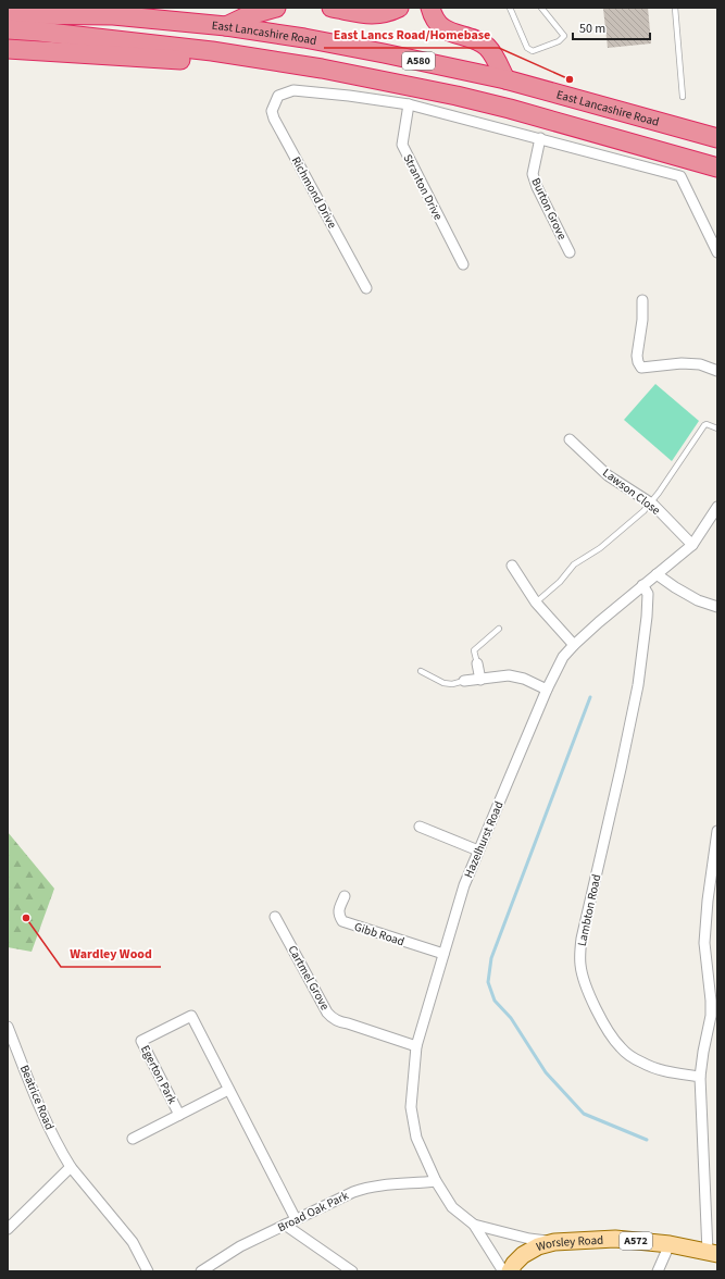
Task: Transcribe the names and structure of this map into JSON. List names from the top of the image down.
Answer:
{
  "streets": {
    "highway": ["East Lancashire Road", "A580"],
    "main road": ["A572", "Worsley Road"],
    "street": [
      "Stranton Drive",
      "Richmond Drive",
      "Burton Grove",
      "Lawson Close",
      "Hazelhurst Road",
      "Lambton Road",
      "Gibb Road",
      "Cartmel Grove",
      "Egerton Park",
      "Beatrice Road",
      "Broad Oak Park"
    ]
  },
  "crossings": [
    ["East Lancashire Road", "A580"],
    ["Stranton Drive", "Richmond Drive"],
    ["Lawson Close", "Hazelhurst Road"],
    ["Hazelhurst Road", "Lambton Road"],
    ["Hazelhurst Road", "Gibb Road"],
    ["Hazelhurst Road", "Cartmel Grove"],
    ["Hazelhurst Road", "Broad Oak Park"],
    ["Hazelhurst Road", "Worsley Road"],
    ["Egerton Park", "Broad Oak Park"]
  ],
  "places": ["East Lancs Road/Homebase", "Wardley Wood"],
  "scale_bar": "50 m"
}
